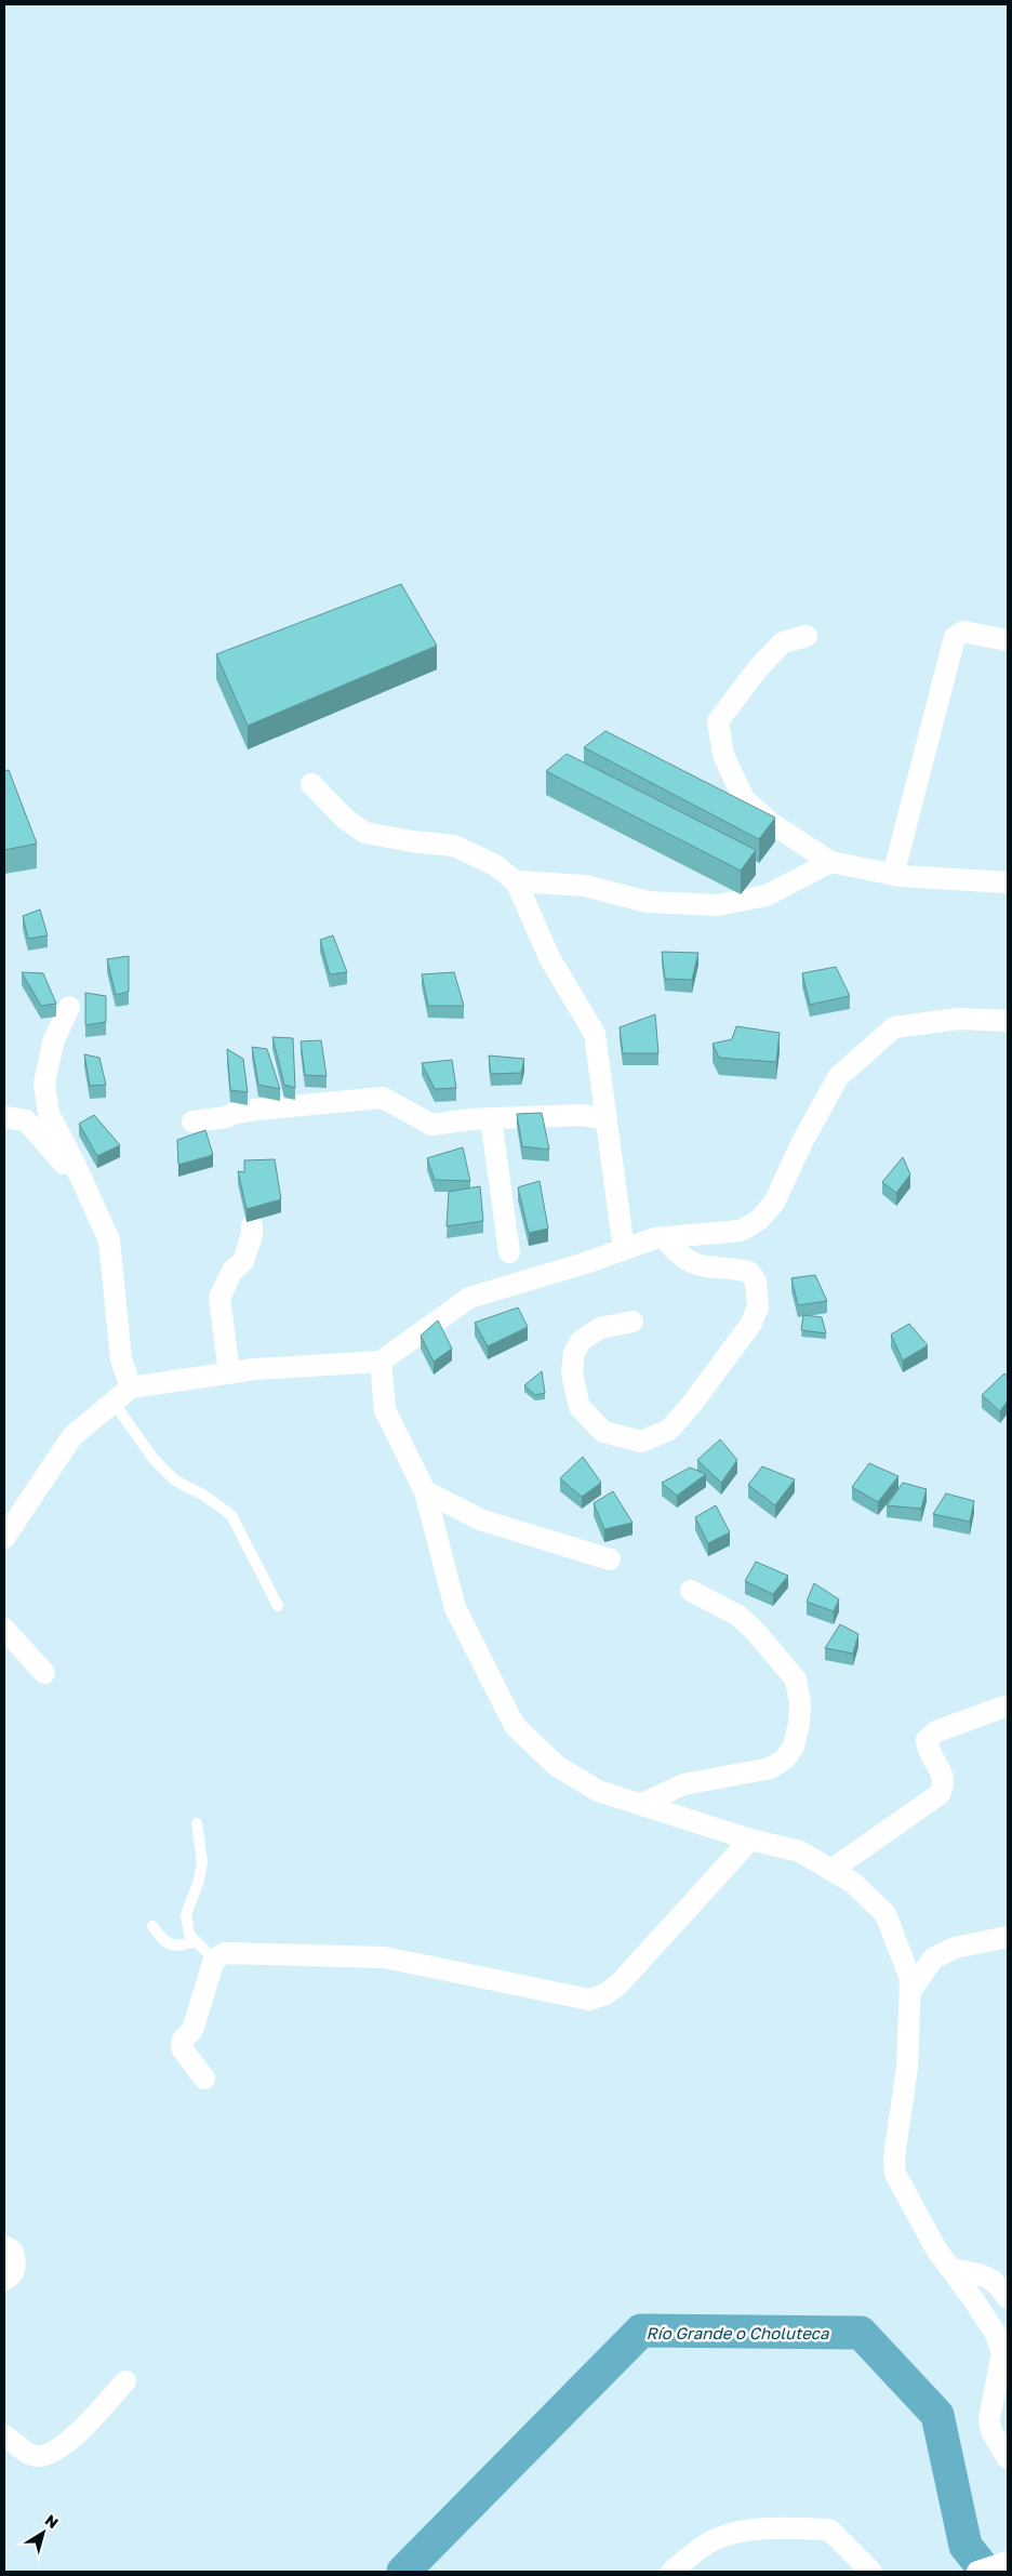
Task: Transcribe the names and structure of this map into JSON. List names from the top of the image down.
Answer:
{
  "water": ["Río Grande o Choluteca"],
  "north": "top right"
}
